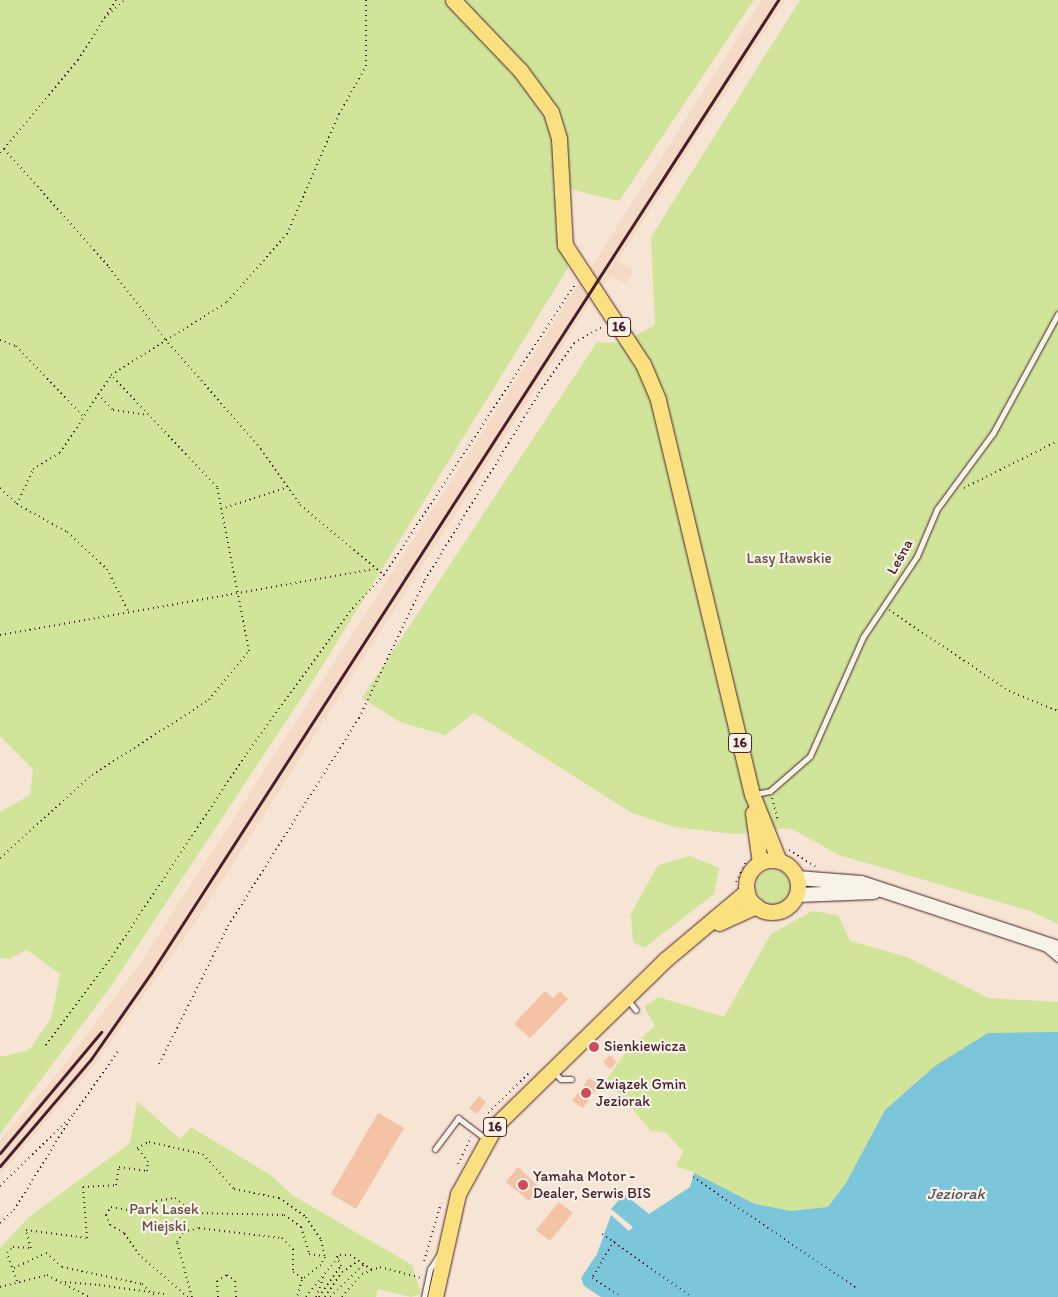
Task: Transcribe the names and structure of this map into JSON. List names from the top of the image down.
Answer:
{
  "streets": {
    "main road": ["16"],
    "lane": ["Leśna"]
  },
  "crossings": [
    ["16", "Leśna"]
  ],
  "water": ["Jeziorak"],
  "parks": ["Lasy Iławskie", "Park Lasek Miejski"],
  "places": ["Sienkiewicza", "Związek Gmin Jeziorak", "Yamaha Motor - Dealer, Serwis BIS"]
}
